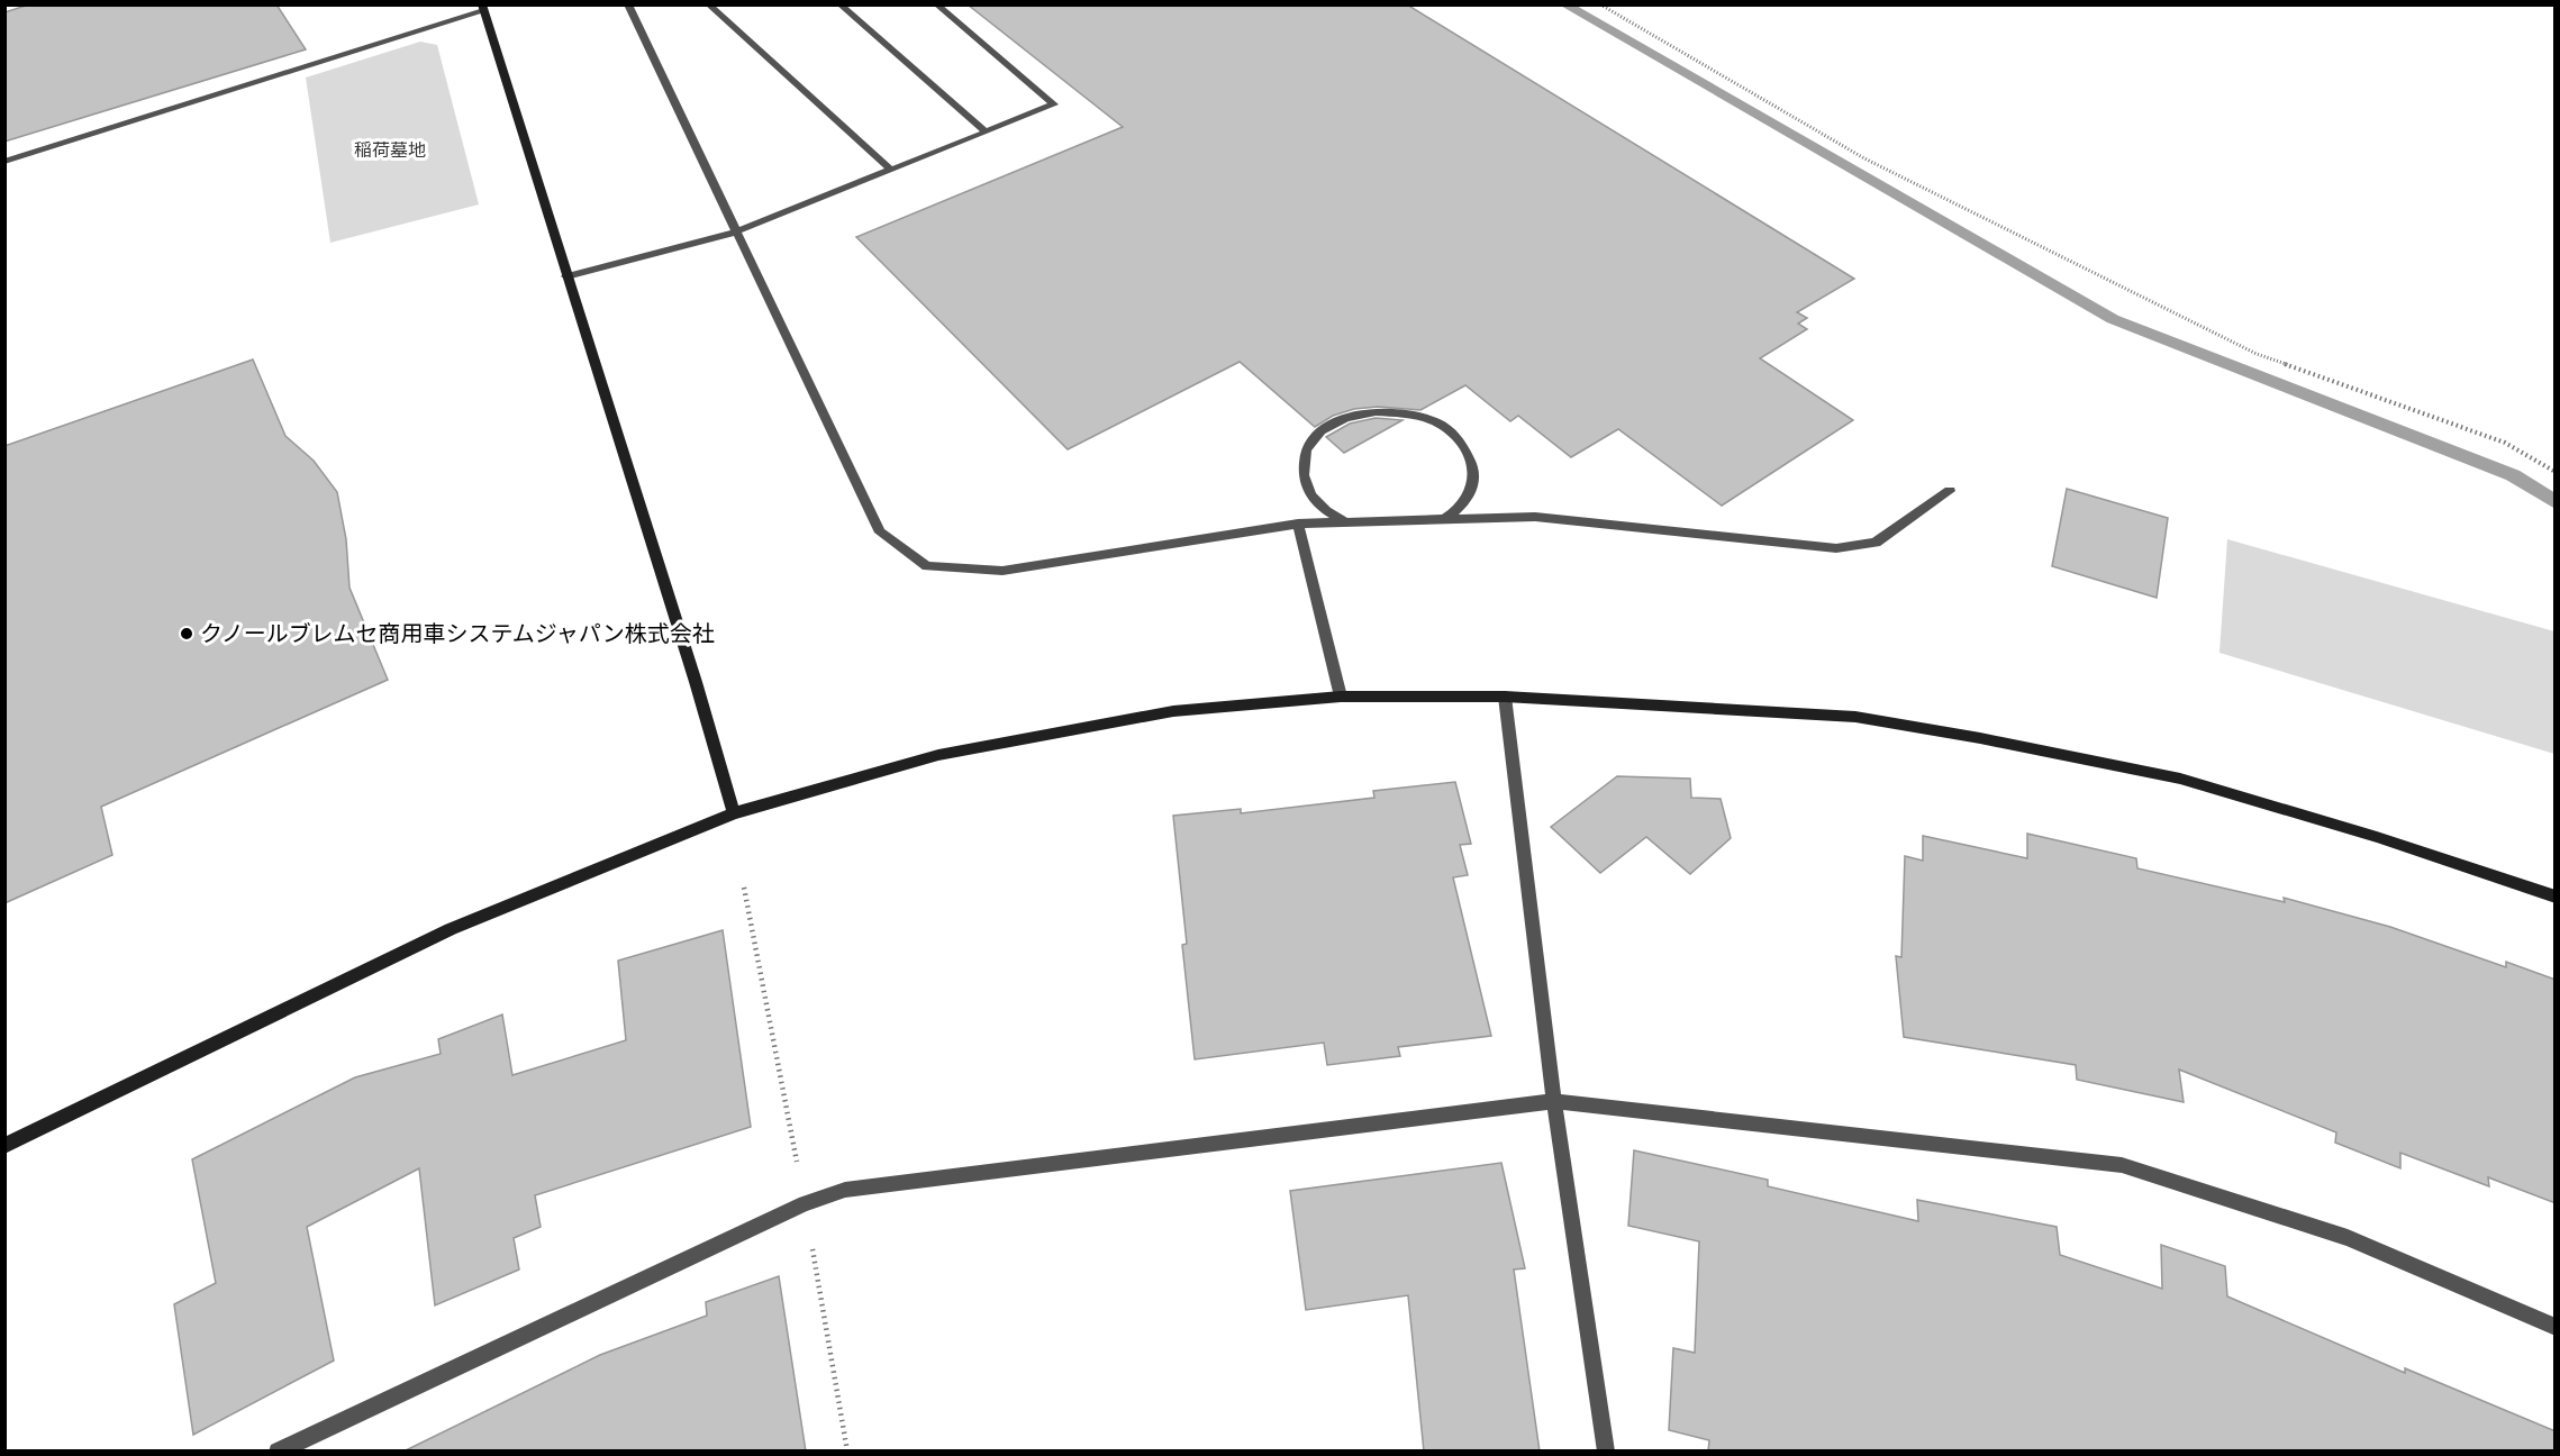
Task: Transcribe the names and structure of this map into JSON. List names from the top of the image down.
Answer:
{
  "parks": ["稲荷墓地"],
  "places": ["クノールブレムセ商用車システムジャパン株式会社"]
}
